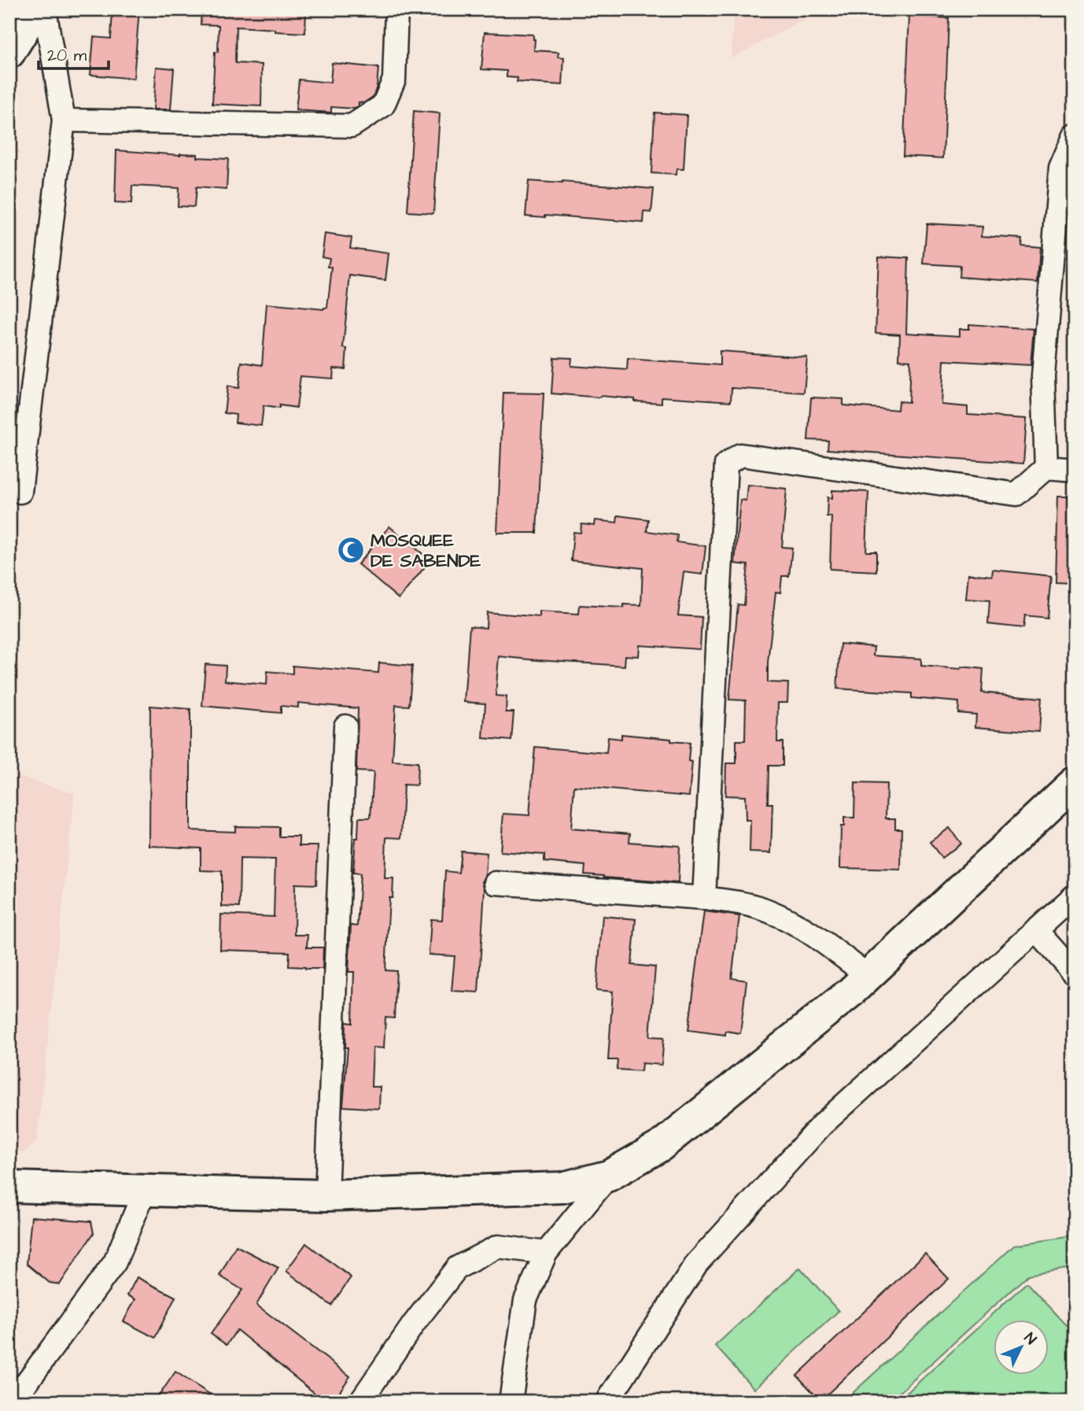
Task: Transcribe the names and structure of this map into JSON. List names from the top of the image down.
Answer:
{
  "places": {
    "mosque": ["MOSQUEE DE SABENDE"]
  },
  "scale_bar": "20 m",
  "north": "top right"
}
